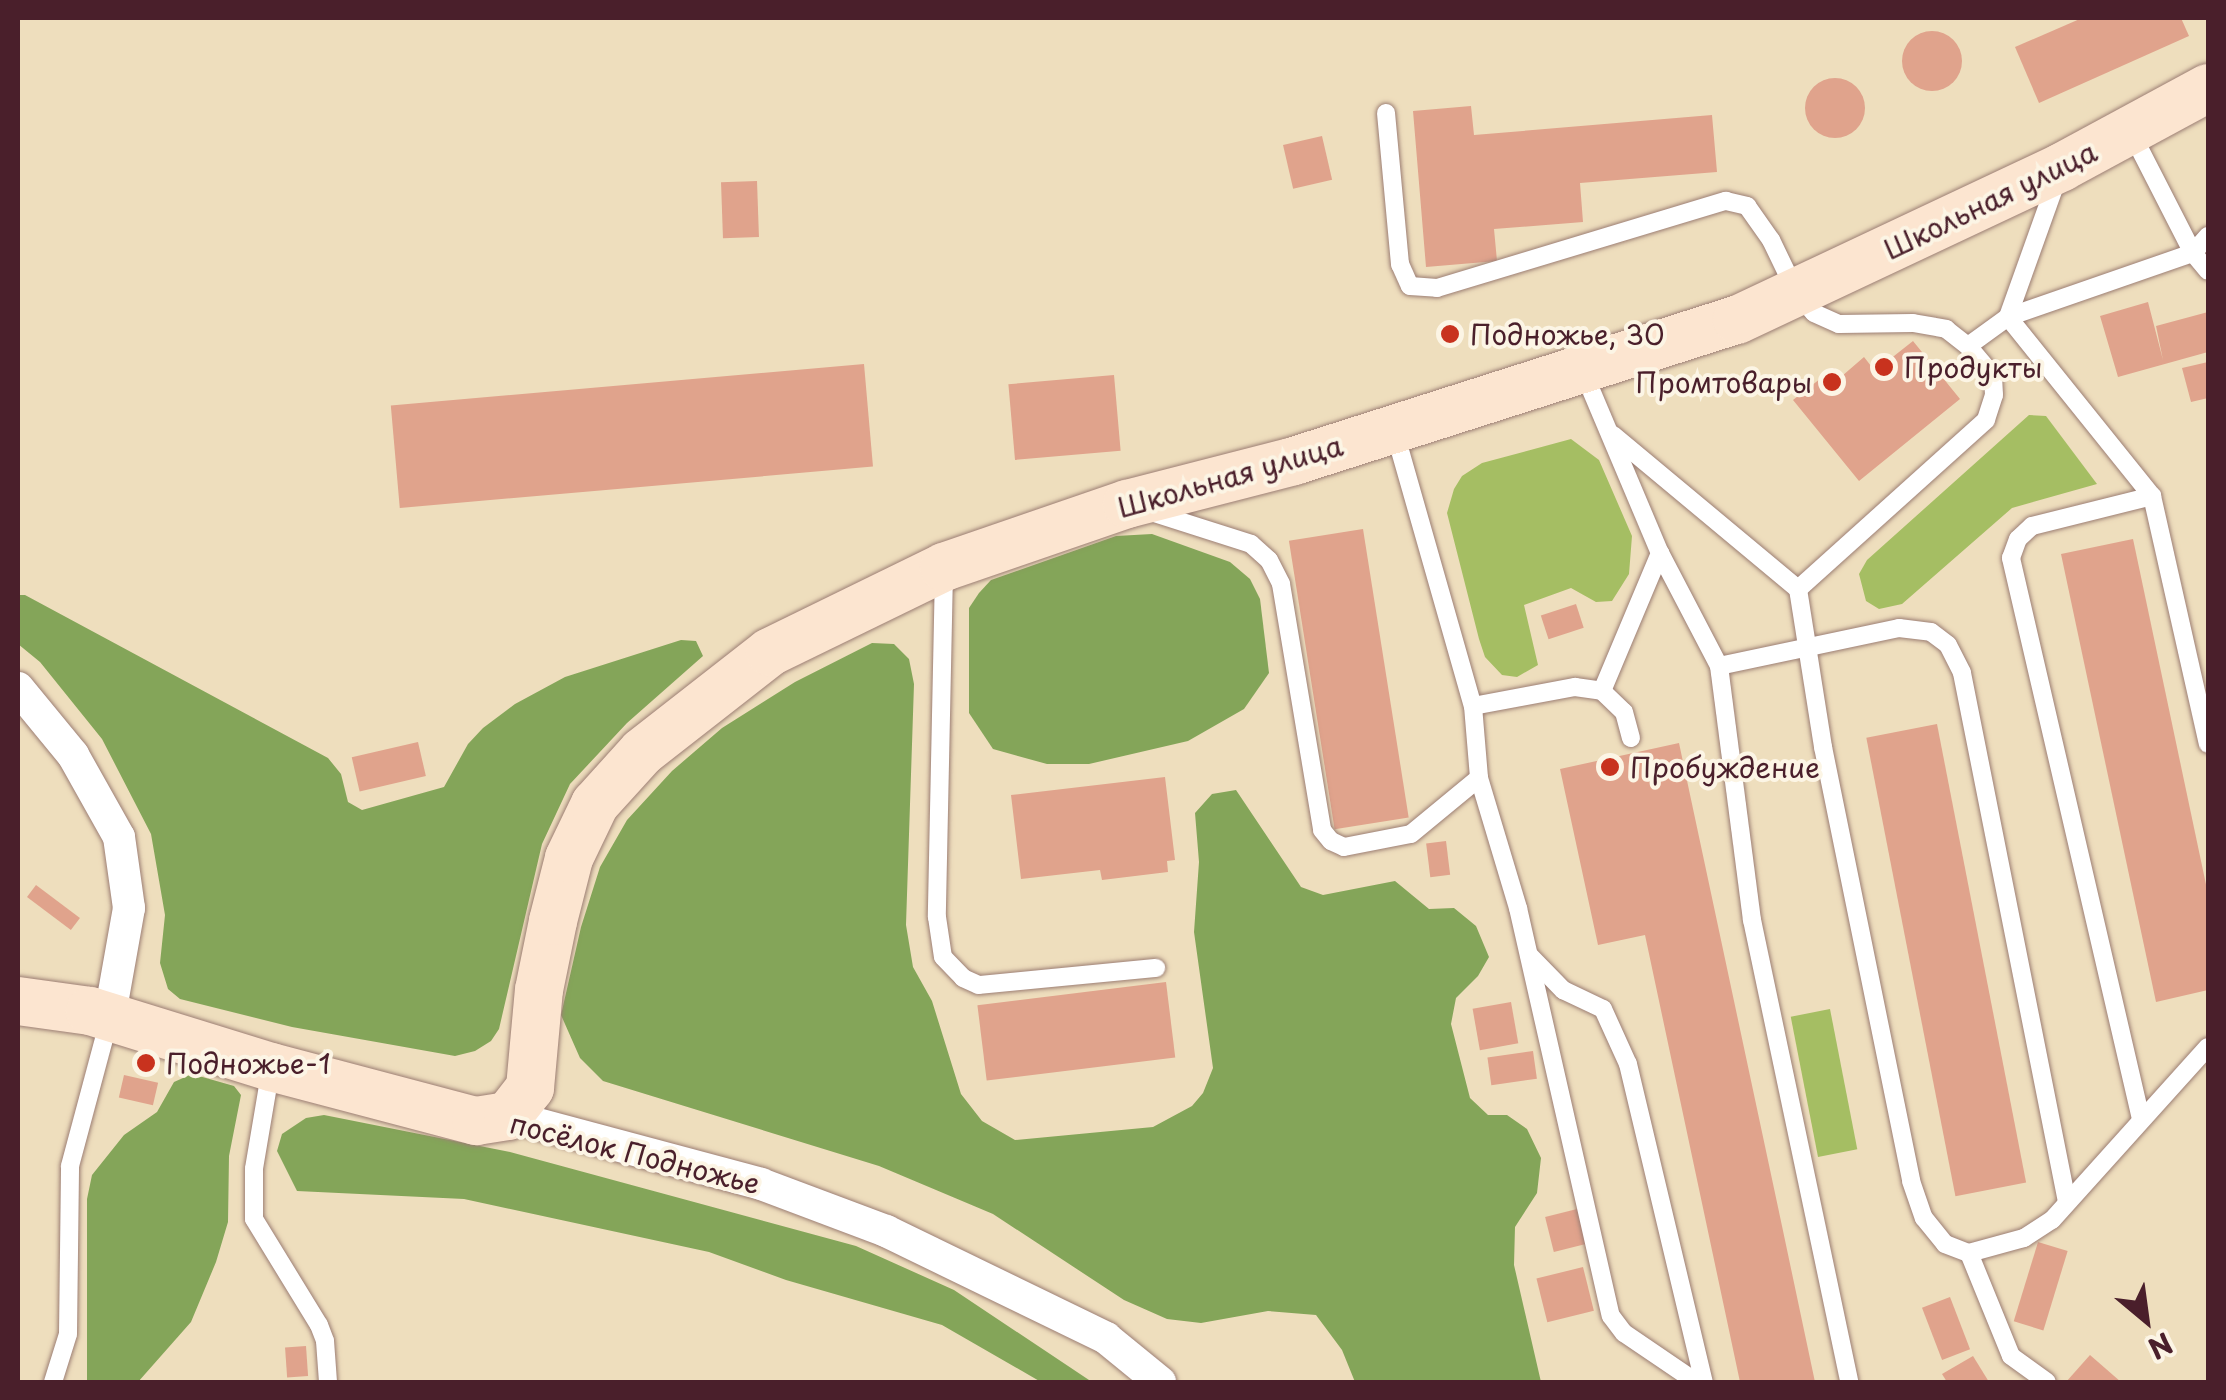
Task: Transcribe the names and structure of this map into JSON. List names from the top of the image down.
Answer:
{
  "streets": {
    "main road": ["Школьная улица", "посёлок Подножье"]
  },
  "crossings": [
    ["Школьная улица", "посёлок Подножье"]
  ],
  "places": [
    "Подножье, 30",
    "Продукты",
    "Промтовары",
    "Пробуждение",
    "Подножье-1"
  ],
  "north": "bottom right"
}
